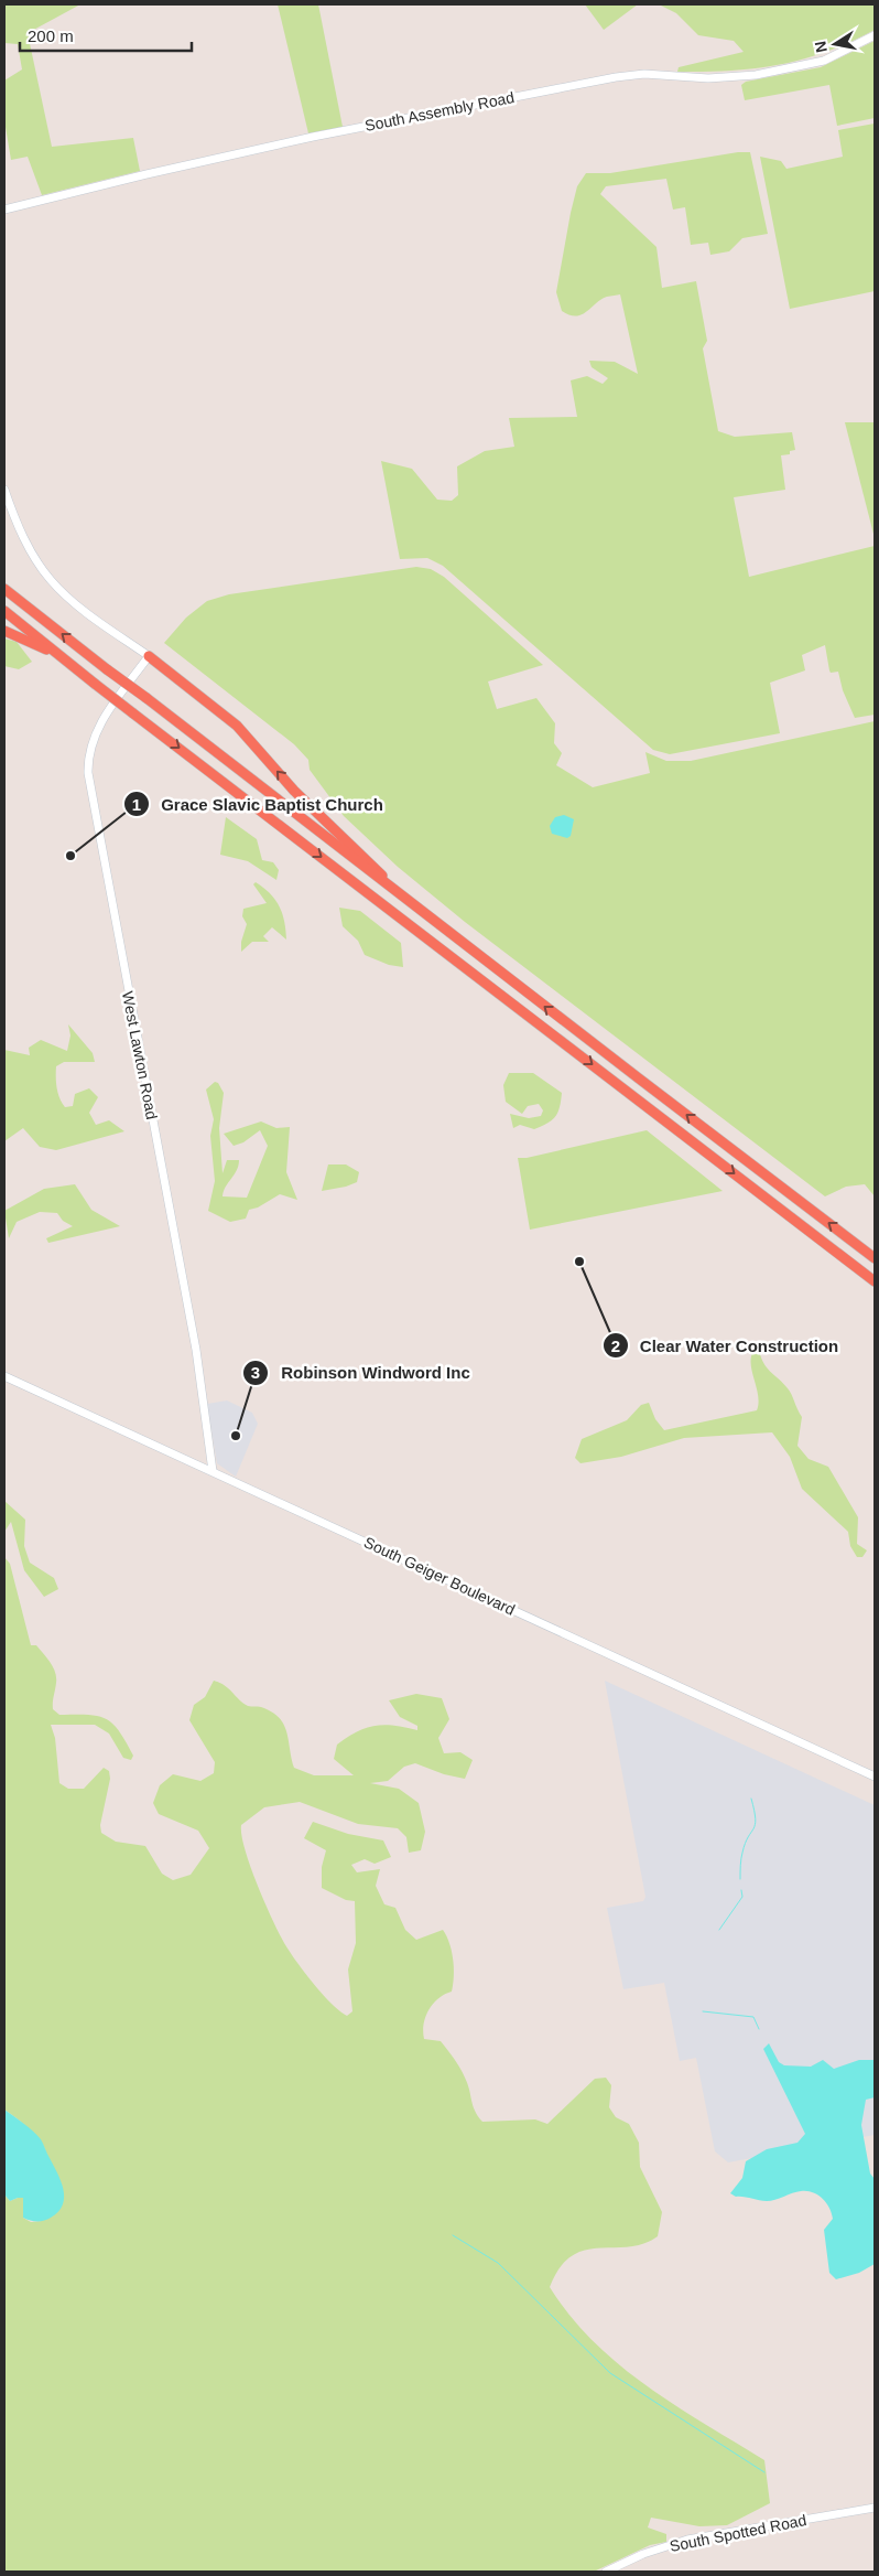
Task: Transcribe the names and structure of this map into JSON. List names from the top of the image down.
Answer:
{
  "streets": {
    "street": [
      "South Assembly Road",
      "West Lawton Road",
      "South Geiger Boulevard",
      "South Spotted Road"
    ]
  },
  "crossings": [
    ["West Lawton Road", "South Geiger Boulevard"]
  ],
  "places": ["Grace Slavic Baptist Church", "Clear Water Construction", "Robinson Windword Inc"],
  "scale_bar": "200 m",
  "north": "left"
}
